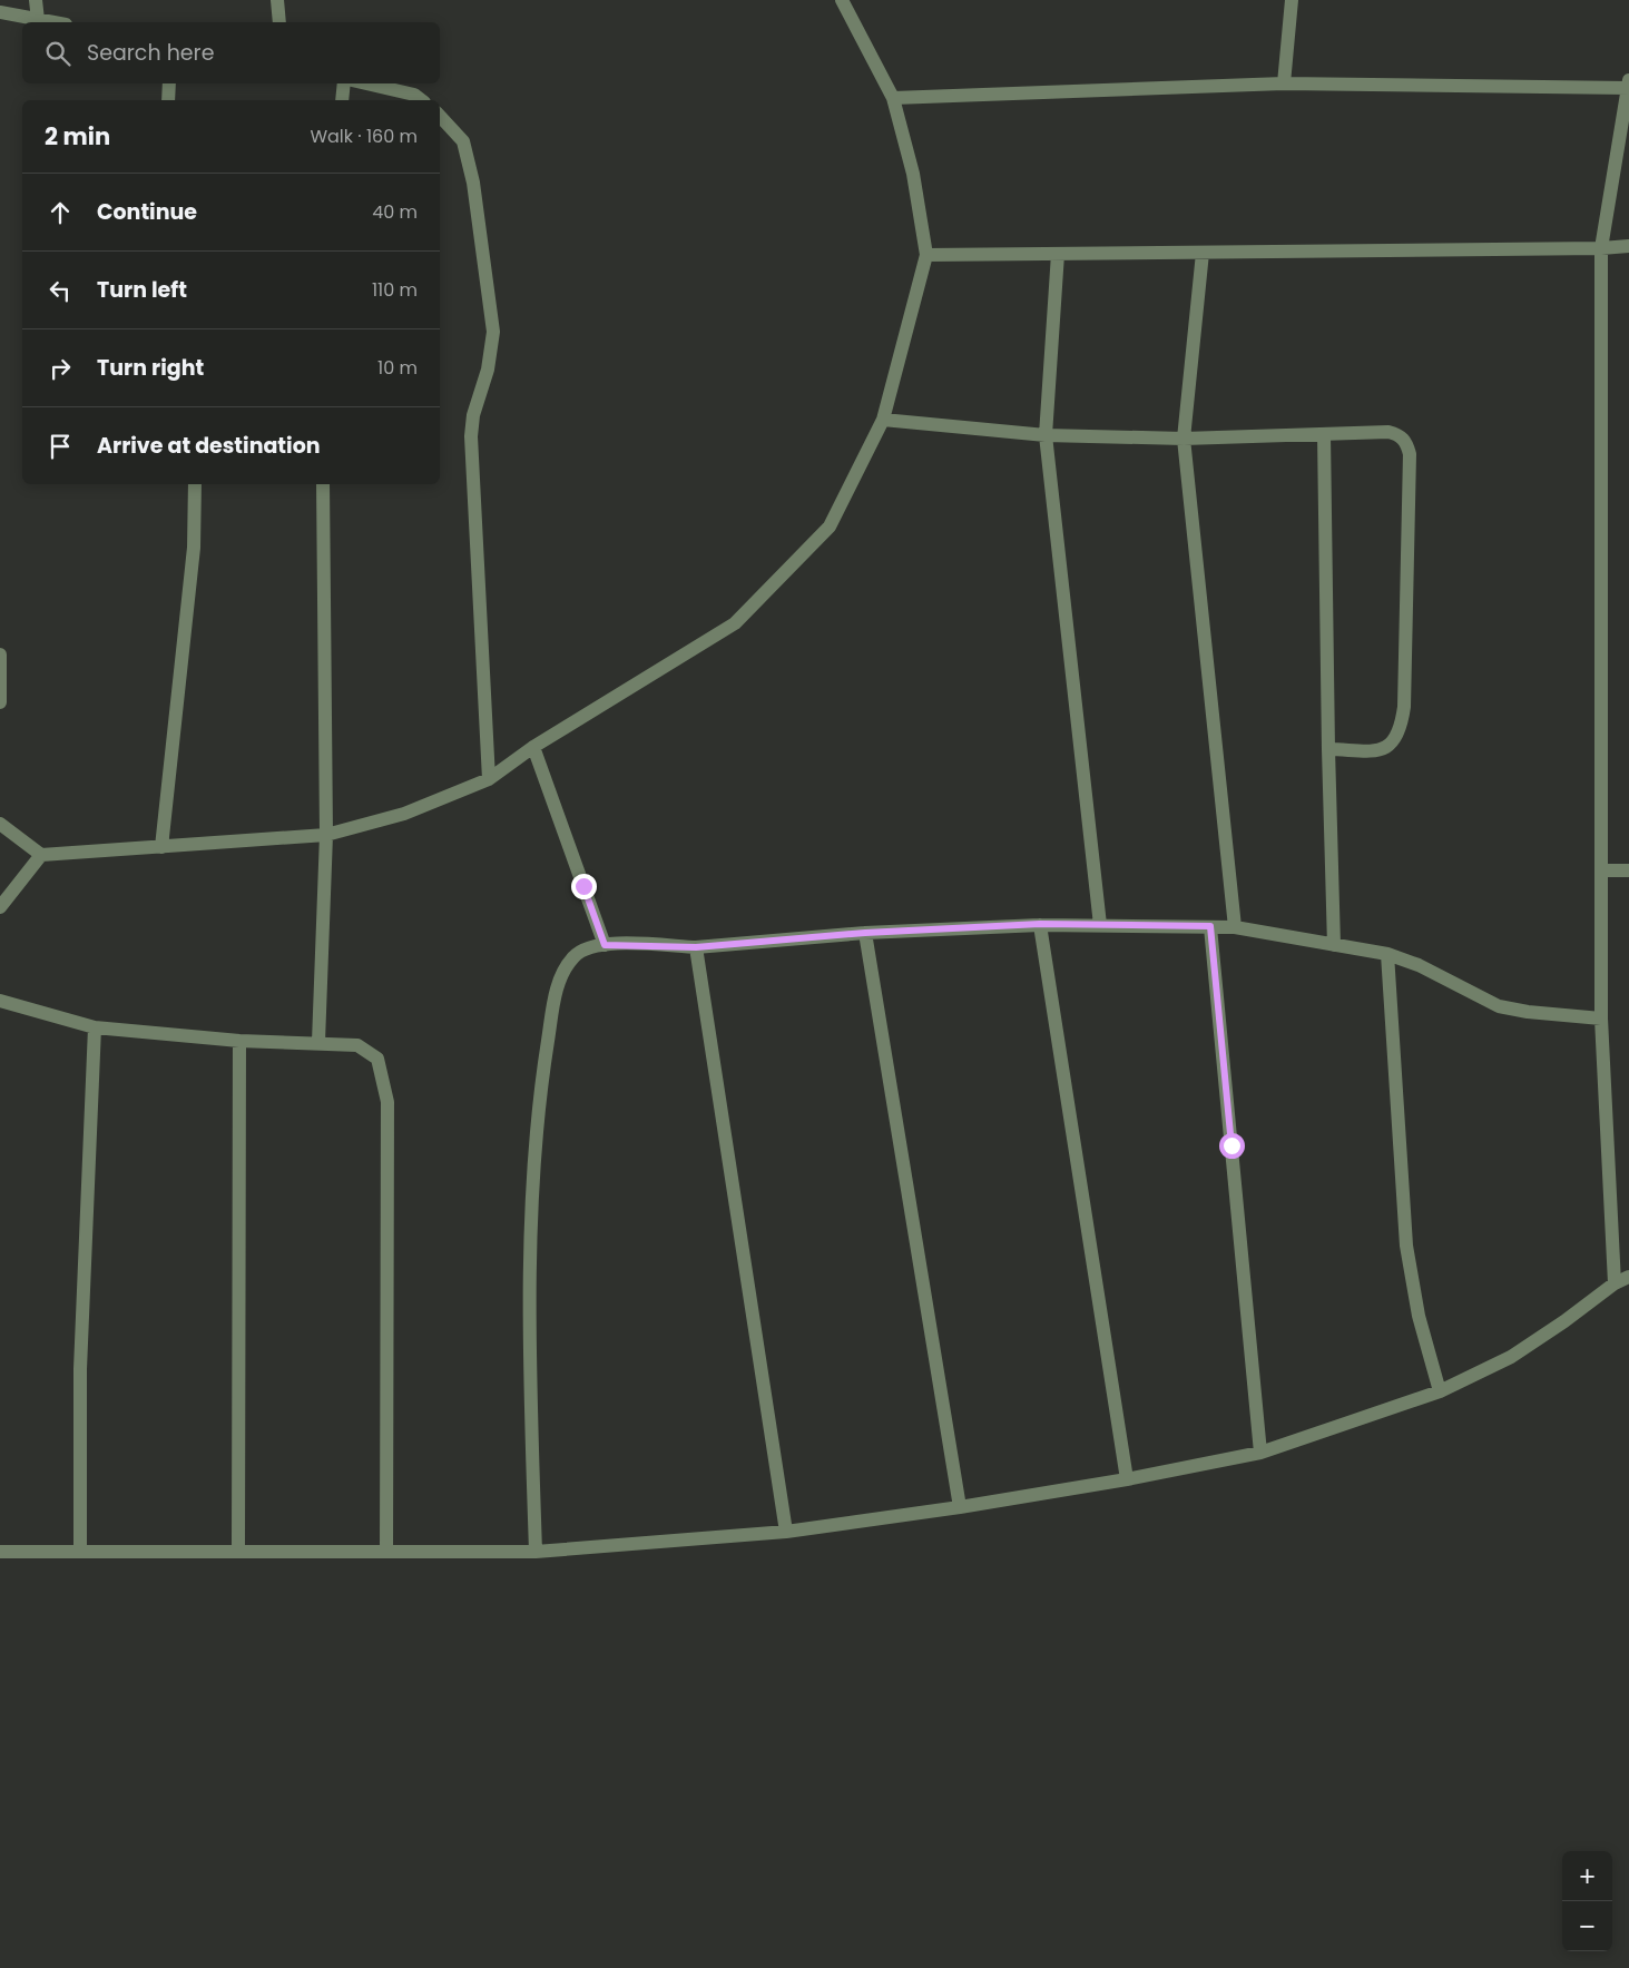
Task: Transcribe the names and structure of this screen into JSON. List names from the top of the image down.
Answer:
{
  "page": {
    "search": "Search here",
    "heading": ["2 min", "Walk · 160 m"],
    "list": [
      ["Continue", "40 m"],
      ["Turn left", "110 m"],
      ["Turn right", "10 m"],
      "Arrive at destination"
    ],
    "map_buttons": ["+", "−"]
  }
}
